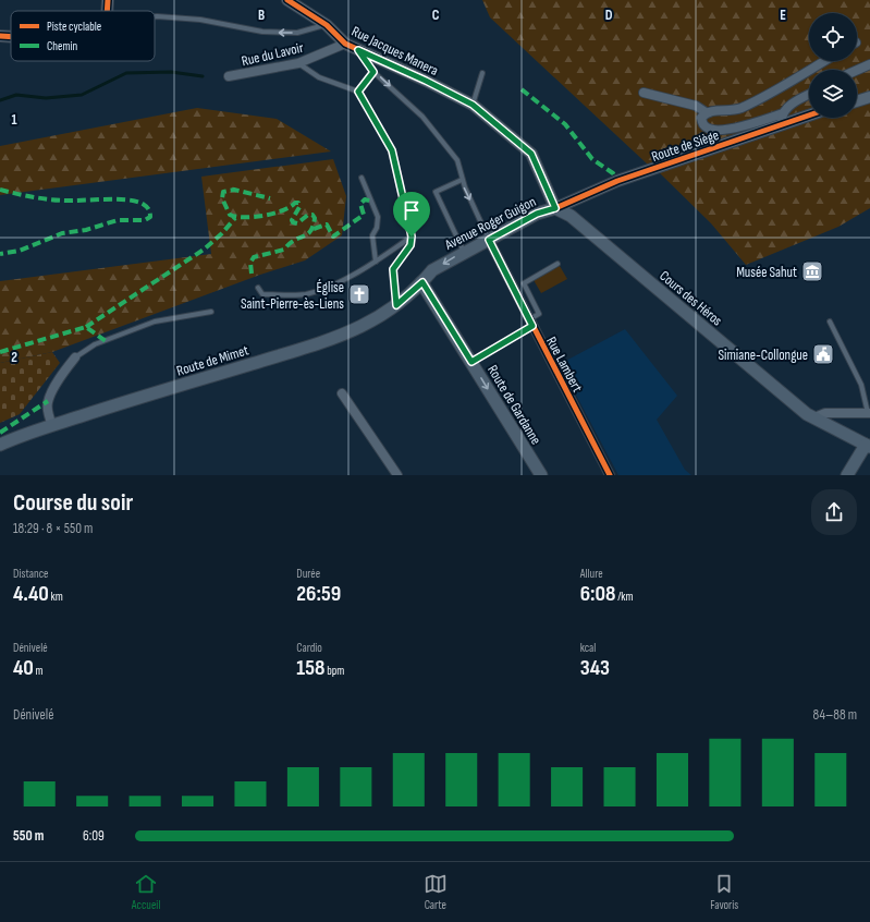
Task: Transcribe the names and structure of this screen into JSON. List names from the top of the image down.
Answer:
{
  "streets": {
    "main road": [
      "Avenue Roger Guigon",
      "Cours des Héros",
      "Route de Mimet",
      "Route de Gardanne"
    ],
    "street": [
      "Rue Jacques Manera",
      "Rue du Lavoir",
      "Route de Siège",
      "Rue Lambert"
    ]
  },
  "crossings": [
    ["Rue Jacques Manera", "Rue du Lavoir"],
    ["Rue Jacques Manera", "Route de Siège"],
    ["Rue Jacques Manera", "Avenue Roger Guigon"],
    ["Rue Jacques Manera", "Cours des Héros"],
    ["Route de Siège", "Avenue Roger Guigon"],
    ["Route de Siège", "Cours des Héros"],
    ["Avenue Roger Guigon", "Cours des Héros"],
    ["Avenue Roger Guigon", "Route de Mimet"],
    ["Avenue Roger Guigon", "Rue Lambert"],
    ["Avenue Roger Guigon", "Route de Gardanne"],
    ["Route de Mimet", "Route de Gardanne"]
  ],
  "one_way": ["Route de Gardanne"],
  "places": {
    "museum": ["Musée Sahut"],
    "church": ["Église Saint-Pierre-ès-Liens"],
    "public building": ["Simiane-Collongue"]
  },
  "legend": ["Piste cyclable", "Chemin"],
  "page": {
    "heading": ["Course du soir", "18:29 · 8 × 550 m"],
    "stats": [
      ["Distance", "4.40 km"],
      ["Durée", "26:59"],
      ["Allure", "6:08 /km"],
      ["Dénivelé", "40 m"],
      ["Cardio", "158 bpm"],
      ["kcal", "343"]
    ],
    "chart": ["Dénivelé", "84–88 m"],
    "list": [
      {
        "name": "550 m",
        "note": "6:09"
      }
    ],
    "tabs": ["Accueil", "Carte", "Favoris"]
  },
  "grid": {
    "columns": [
      "B",
      "C",
      "D",
      "E"
    ],
    "rows": ["1", "2"]
  }
}
